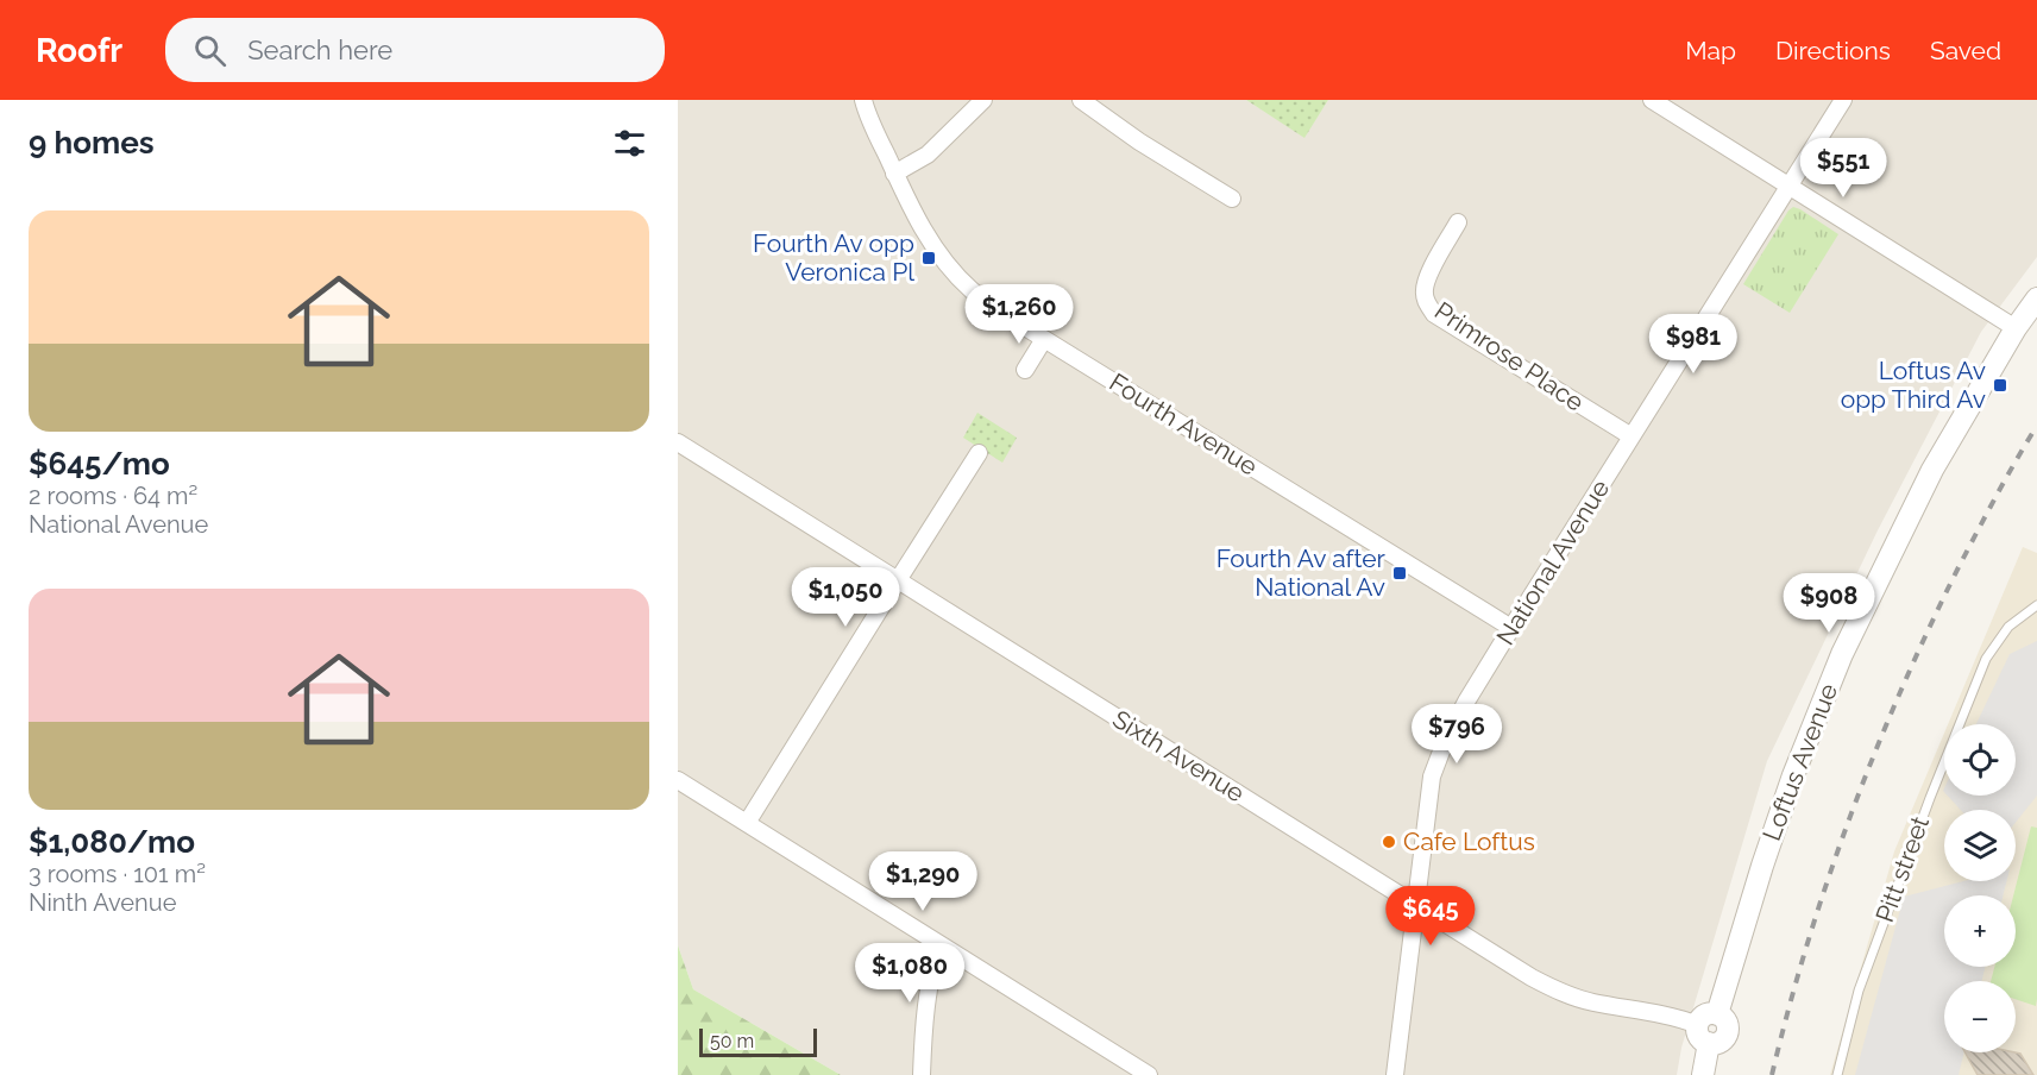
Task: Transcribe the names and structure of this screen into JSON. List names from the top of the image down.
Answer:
{
  "streets": {
    "street": [
      "Primrose Place",
      "Fourth Avenue",
      "National Avenue",
      "Sixth Avenue",
      "Loftus Avenue"
    ],
    "lane": ["Pitt street"]
  },
  "crossings": [
    ["Primrose Place", "National Avenue"],
    ["Fourth Avenue", "National Avenue"],
    ["National Avenue", "Sixth Avenue"],
    ["Sixth Avenue", "Loftus Avenue"]
  ],
  "places": {
    "transit": ["Fourth Av opp Veronica Pl", "Loftus Av opp Third Av", "Fourth Av after National Av"],
    "other": ["Cafe Loftus"]
  },
  "scale_bar": "50 m",
  "page": {
    "header": "Roofr",
    "search": "Search here",
    "nav": ["Map", "Directions", "Saved"],
    "heading": "9 homes",
    "price": [
      "$551",
      "$1,260",
      "$981",
      "$1,050",
      "$908",
      "$796",
      "$1,290",
      "$645",
      "$1,080"
    ],
    "list": [
      {
        "name": "$645/mo",
        "note": "2 rooms · 64 m² · National Avenue"
      },
      {
        "name": "$1,080/mo",
        "note": "3 rooms · 101 m² · Ninth Avenue"
      }
    ],
    "map_buttons": ["+", "−"],
    "scale": "50 m"
  }
}
